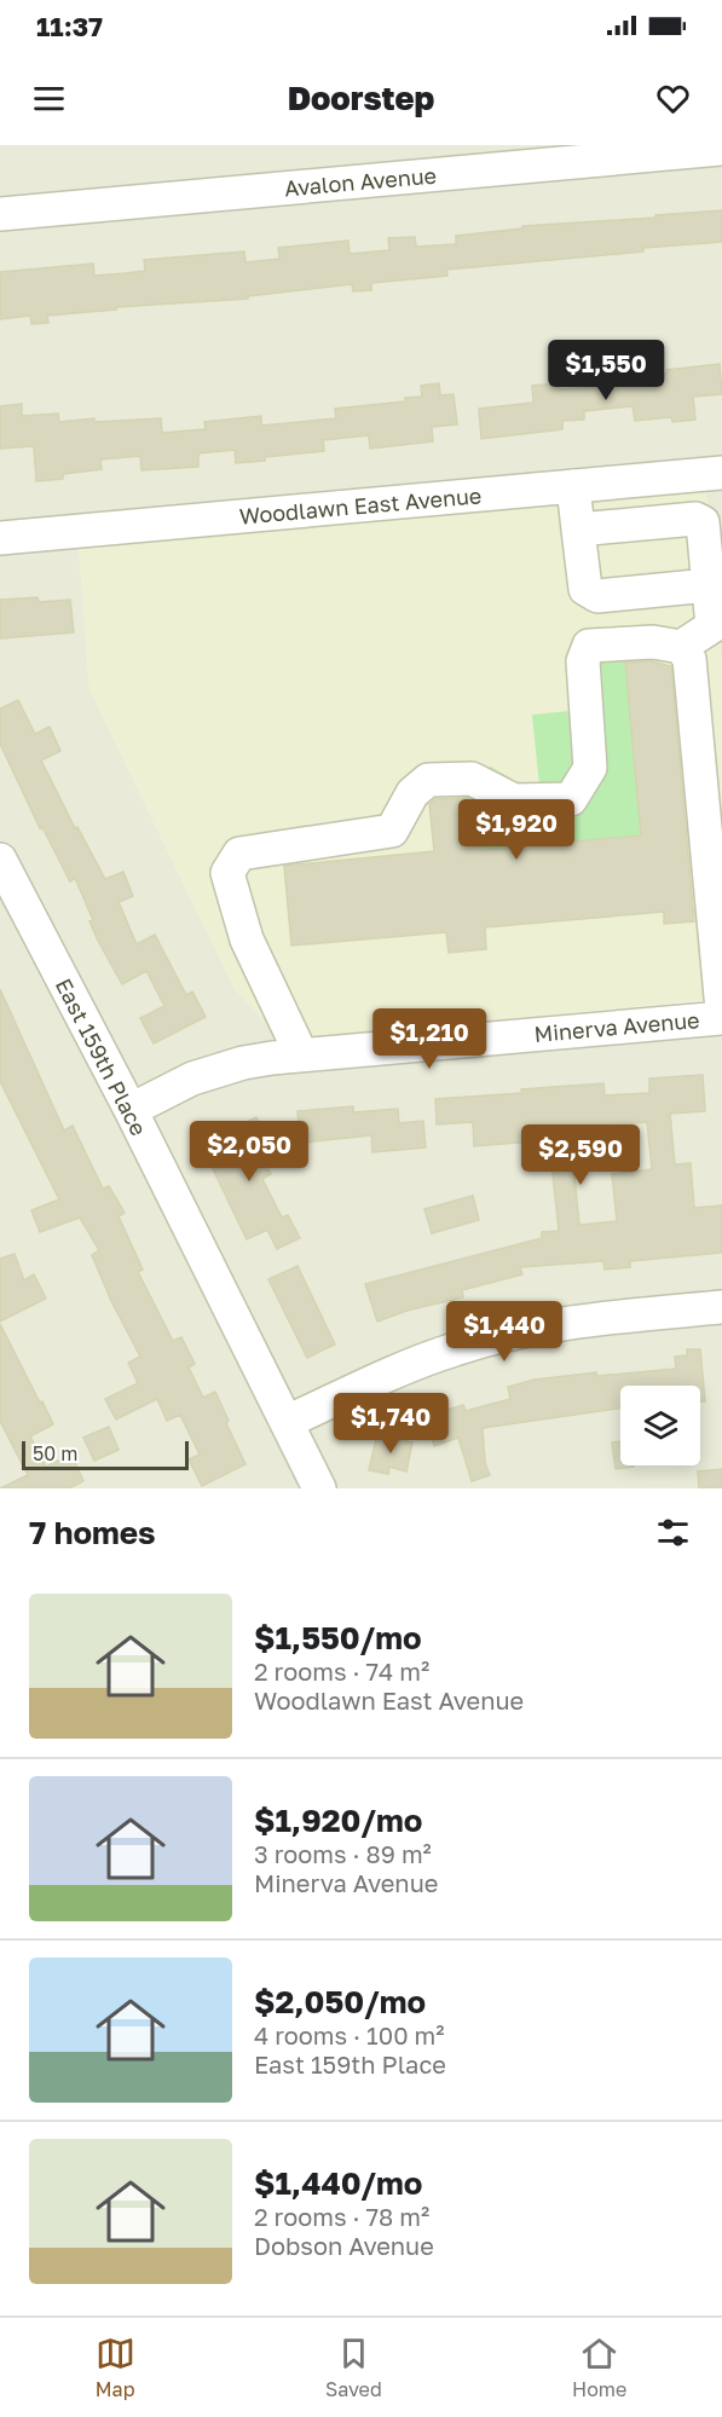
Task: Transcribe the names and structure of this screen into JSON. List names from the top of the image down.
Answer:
{
  "streets": {
    "street": [
      "Avalon Avenue",
      "Woodlawn East Avenue",
      "Minerva Avenue",
      "East 159th Place"
    ]
  },
  "crossings": [
    ["Minerva Avenue", "East 159th Place"]
  ],
  "scale_bar": "50 m",
  "page": {
    "status": "11:37",
    "header": "Doorstep",
    "price": [
      "$1,550",
      "$1,920",
      "$1,210",
      "$2,050",
      "$2,590",
      "$1,440",
      "$1,740"
    ],
    "scale": "50 m",
    "heading": "7 homes",
    "list": [
      {
        "name": "$1,550/mo",
        "note": "2 rooms · 74 m² · Woodlawn East Avenue"
      },
      {
        "name": "$1,920/mo",
        "note": "3 rooms · 89 m² · Minerva Avenue"
      },
      {
        "name": "$2,050/mo",
        "note": "4 rooms · 100 m² · East 159th Place"
      },
      {
        "name": "$1,440/mo",
        "note": "2 rooms · 78 m² · Dobson Avenue"
      }
    ],
    "tabs": ["Map", "Saved", "Home"]
  }
}
